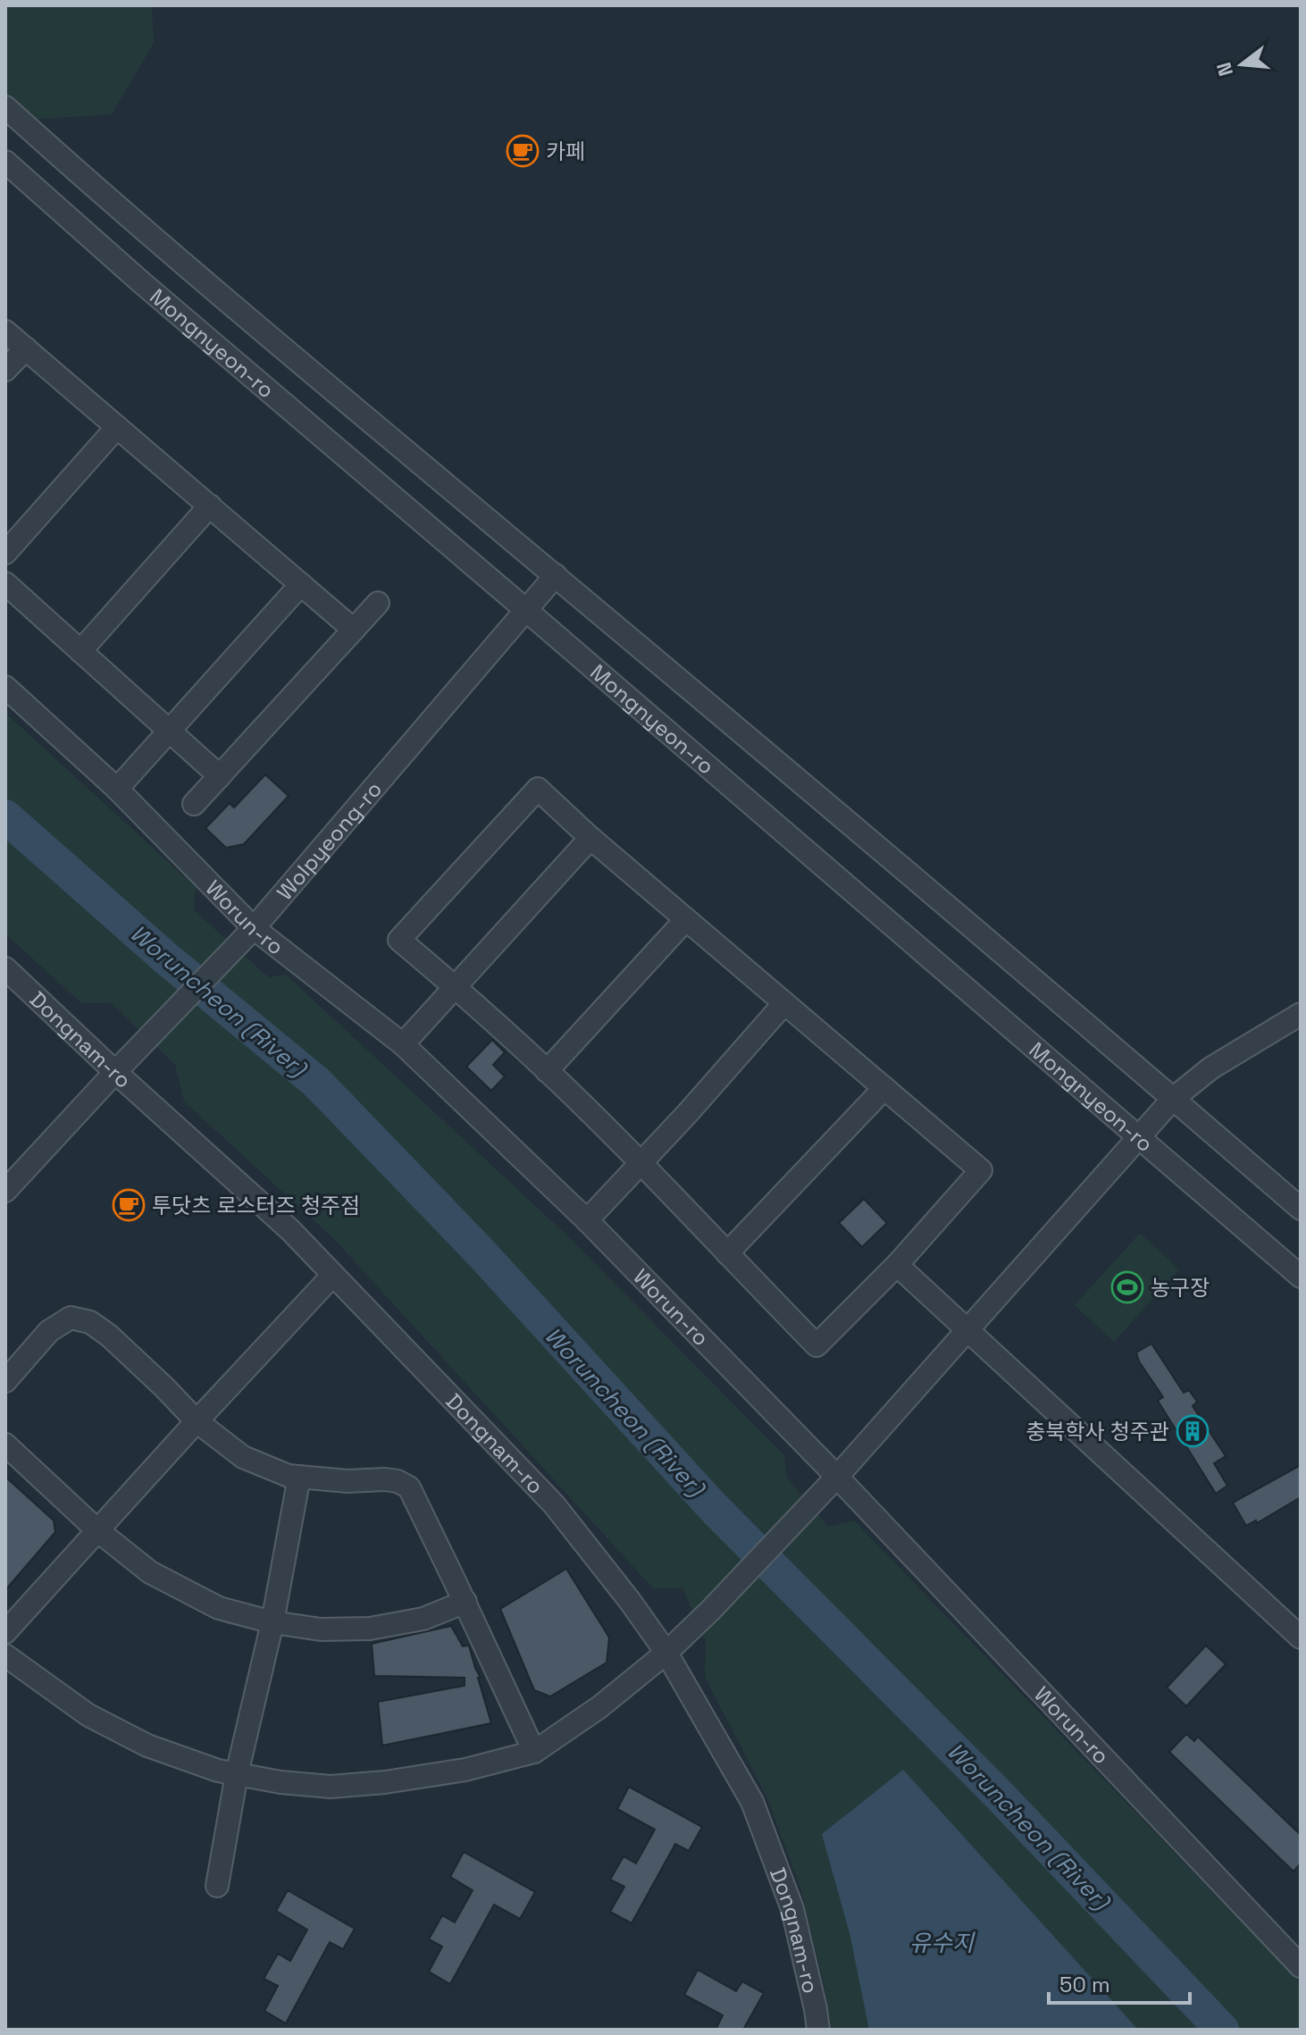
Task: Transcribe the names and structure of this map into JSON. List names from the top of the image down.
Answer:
{
  "streets": {
    "street": [
      "Mongnyeon-ro",
      "Wolpyeong-ro",
      "Worun-ro",
      "Dongnam-ro"
    ]
  },
  "crossings": [
    ["Mongnyeon-ro", "Wolpyeong-ro"],
    ["Wolpyeong-ro", "Worun-ro"],
    ["Wolpyeong-ro", "Dongnam-ro"]
  ],
  "water": ["Woruncheon (River)", "유수지"],
  "places": {
    "cafe": ["카페", "투닷츠 로스터즈 청주점"],
    "sports": ["농구장"],
    "building": ["충북학사 청주관"]
  },
  "scale_bar": "50 m",
  "north": "left"
}
